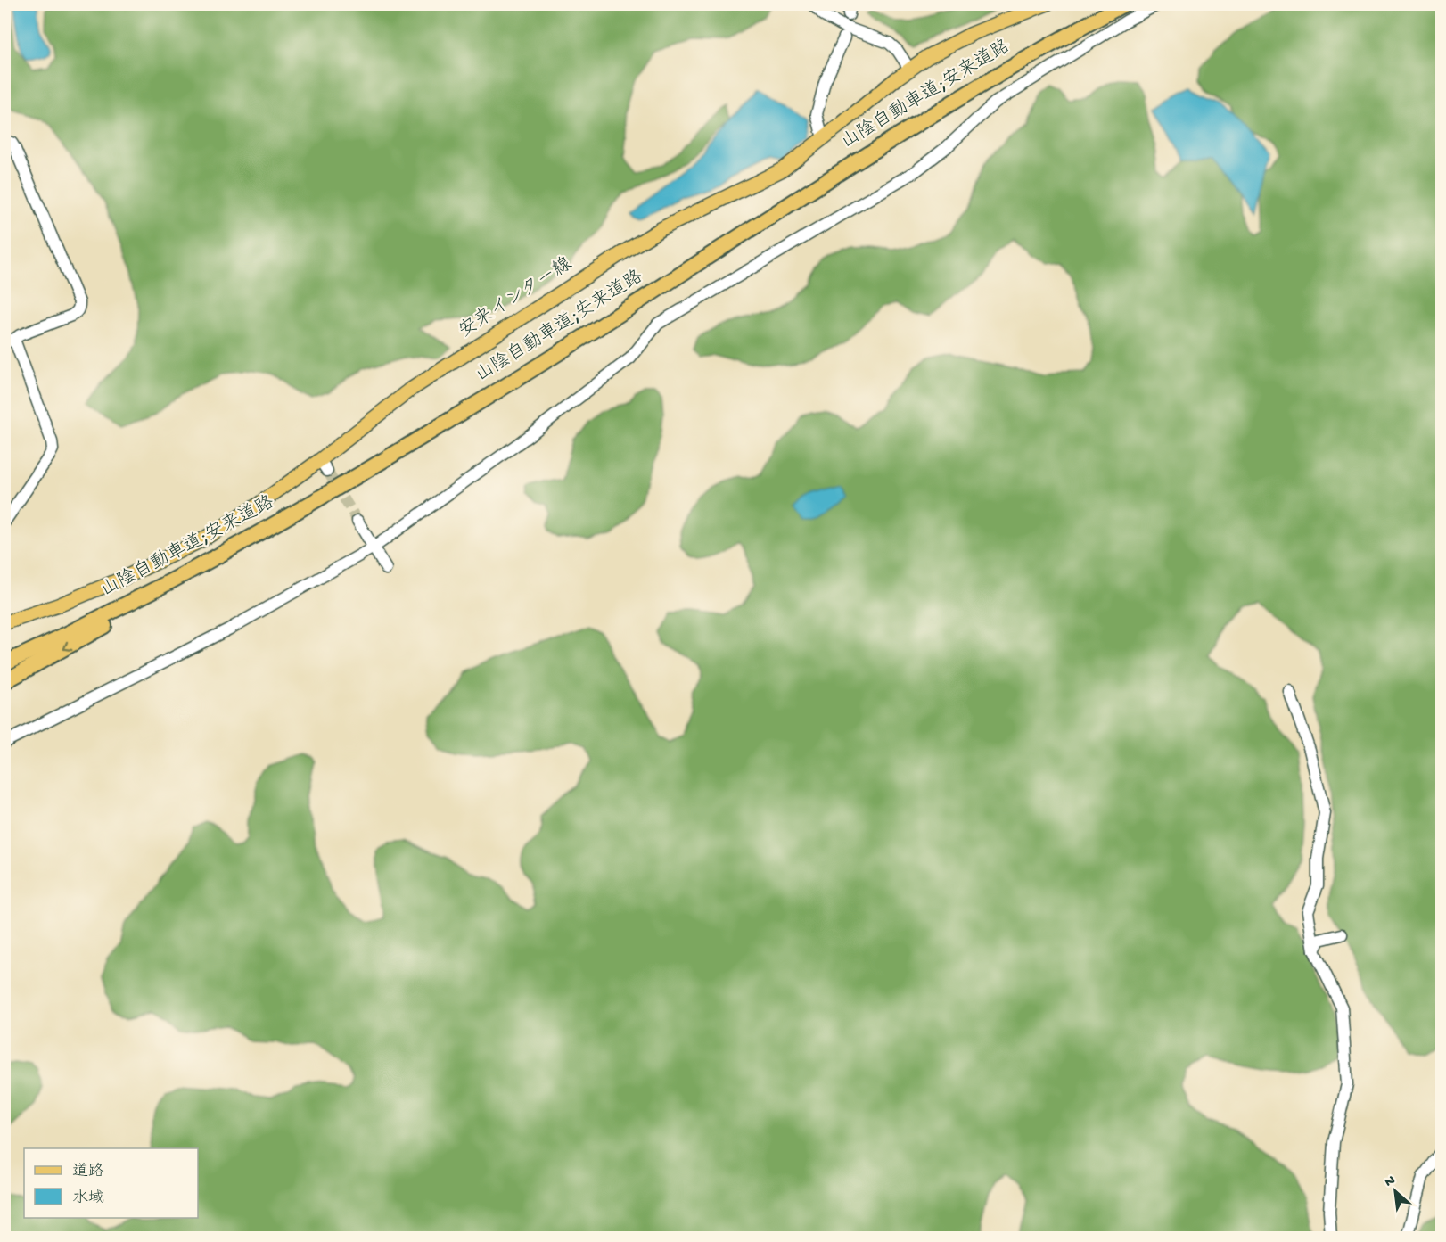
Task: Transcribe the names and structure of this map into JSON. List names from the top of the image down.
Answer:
{
  "streets": {
    "highway": ["山陰自動車道;安来道路"],
    "main road": ["安来インター線"]
  },
  "legend": ["道路", "水域"],
  "north": "top left"
}
